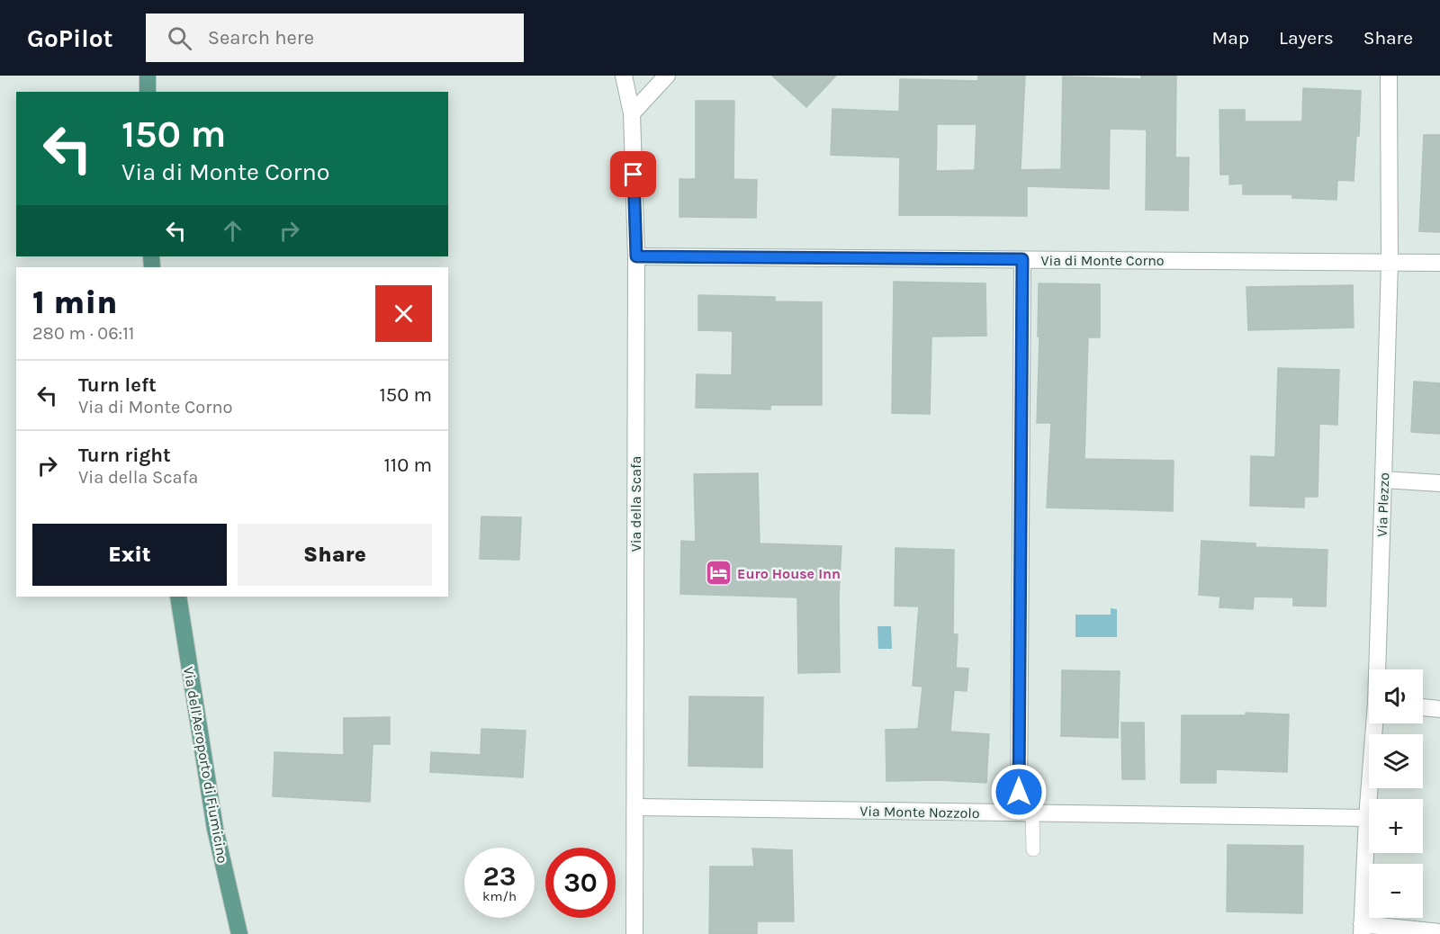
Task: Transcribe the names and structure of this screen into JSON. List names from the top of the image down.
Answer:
{
  "streets": {
    "main road": ["Via dell'Aeroporto di Fiumicino"],
    "street": [
      "Via di Monte Corno",
      "Via della Scafa",
      "Via Plezzo",
      "Via Monte Nozzolo"
    ]
  },
  "crossings": [
    ["Via di Monte Corno", "Via della Scafa"],
    ["Via di Monte Corno", "Via Plezzo"],
    ["Via della Scafa", "Via Monte Nozzolo"],
    ["Via Plezzo", "Via Monte Nozzolo"]
  ],
  "places": {
    "hotel": ["Euro House Inn"]
  },
  "page": {
    "header": "GoPilot",
    "search": "Search here",
    "nav": ["Map", "Layers", "Share"],
    "turn": ["150 m", "Via di Monte Corno"],
    "heading": ["1 min", "280 m · 06:11"],
    "list": [
      {
        "name": "Turn left",
        "note": "Via di Monte Corno",
        "value": "150 m"
      },
      {
        "name": "Turn right",
        "note": "Via della Scafa",
        "value": "110 m"
      }
    ],
    "buttons": ["Exit", "Share"],
    "map_buttons": ["+", "−"],
    "speed": "23 km/h",
    "limit": "30"
  }
}
